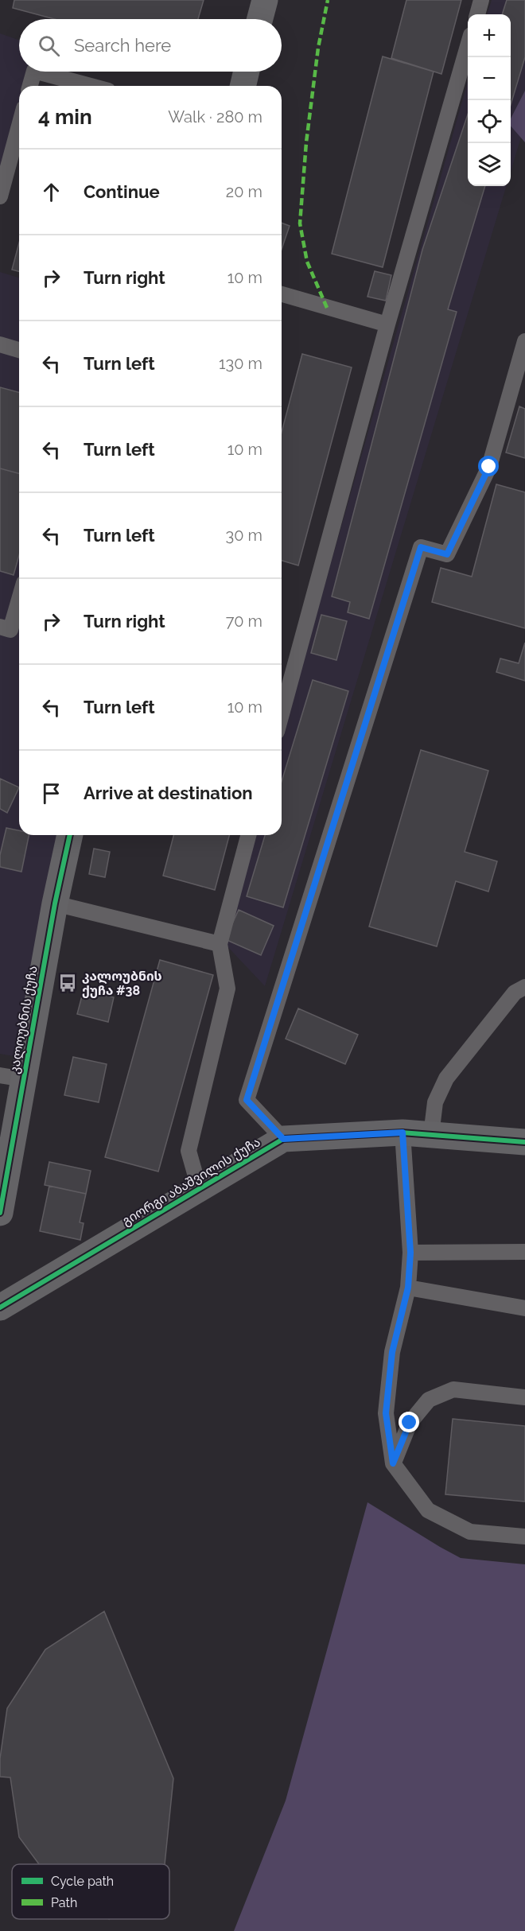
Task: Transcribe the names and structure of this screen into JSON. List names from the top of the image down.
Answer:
{
  "streets": {
    "street": ["კალოუბნის ქუჩა", "გიორგი აბაშვილის ქუჩა"]
  },
  "places": {
    "bus stop": ["კალოუბნის ქუჩა #38"]
  },
  "legend": ["Cycle path", "Path"],
  "page": {
    "map_buttons": ["+", "−"],
    "search": "Search here",
    "heading": ["4 min", "Walk · 280 m"],
    "list": [
      ["Continue", "20 m"],
      ["Turn right", "10 m"],
      ["Turn left", "130 m"],
      ["Turn left", "10 m"],
      ["Turn left", "30 m"],
      ["Turn right", "70 m"],
      ["Turn left", "10 m"],
      "Arrive at destination"
    ]
  }
}
